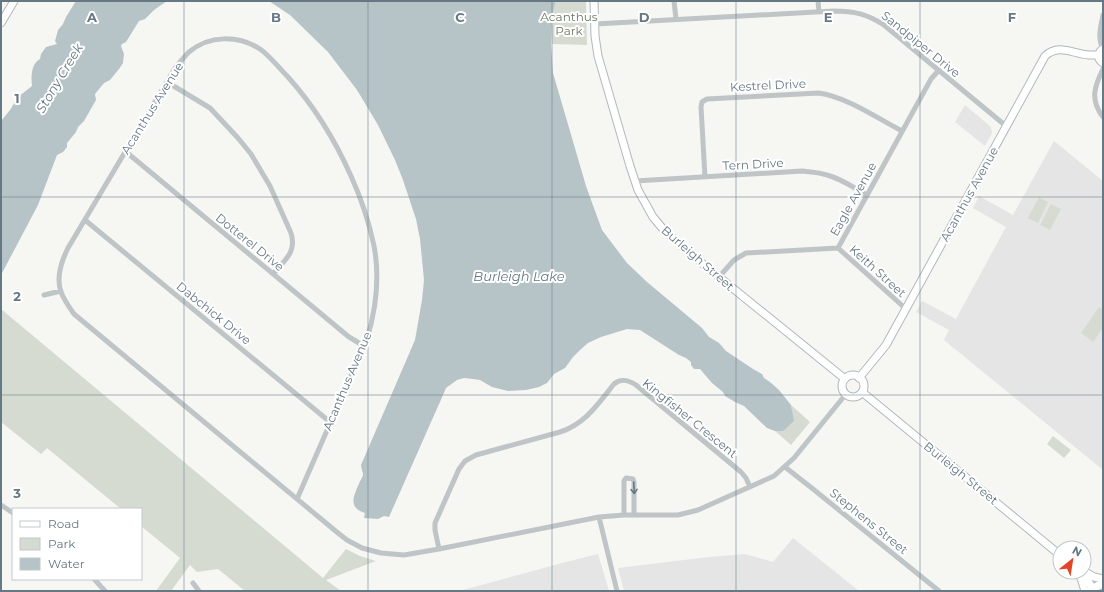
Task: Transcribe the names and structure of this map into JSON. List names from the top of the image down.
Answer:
{
  "streets": {
    "street": [
      "Sandpiper Drive",
      "Kestrel Drive",
      "Acanthus Avenue",
      "Tern Drive",
      "Eagle Avenue",
      "Dotterel Drive",
      "Burleigh Street",
      "Keith Street",
      "Dabchick Drive",
      "Kingfisher Crescent",
      "Stephens Street"
    ]
  },
  "crossings": [
    ["Sandpiper Drive", "Acanthus Avenue"],
    ["Sandpiper Drive", "Eagle Avenue"],
    ["Sandpiper Drive", "Burleigh Street"],
    ["Kestrel Drive", "Tern Drive"],
    ["Kestrel Drive", "Eagle Avenue"],
    ["Acanthus Avenue", "Dotterel Drive"],
    ["Acanthus Avenue", "Burleigh Street"],
    ["Acanthus Avenue", "Keith Street"],
    ["Acanthus Avenue", "Dabchick Drive"],
    ["Acanthus Avenue", "Kingfisher Crescent"],
    ["Acanthus Avenue", "Stephens Street"],
    ["Tern Drive", "Eagle Avenue"],
    ["Tern Drive", "Burleigh Street"],
    ["Eagle Avenue", "Burleigh Street"],
    ["Eagle Avenue", "Keith Street"]
  ],
  "water": ["Stony Creek", "Burleigh Lake"],
  "parks": ["Acanthus Park"],
  "legend": ["Road", "Park", "Water"],
  "north": "top right",
  "grid": {
    "columns": [
      "A",
      "B",
      "C",
      "D",
      "E",
      "F"
    ],
    "rows": ["1", "2", "3"]
  }
}
